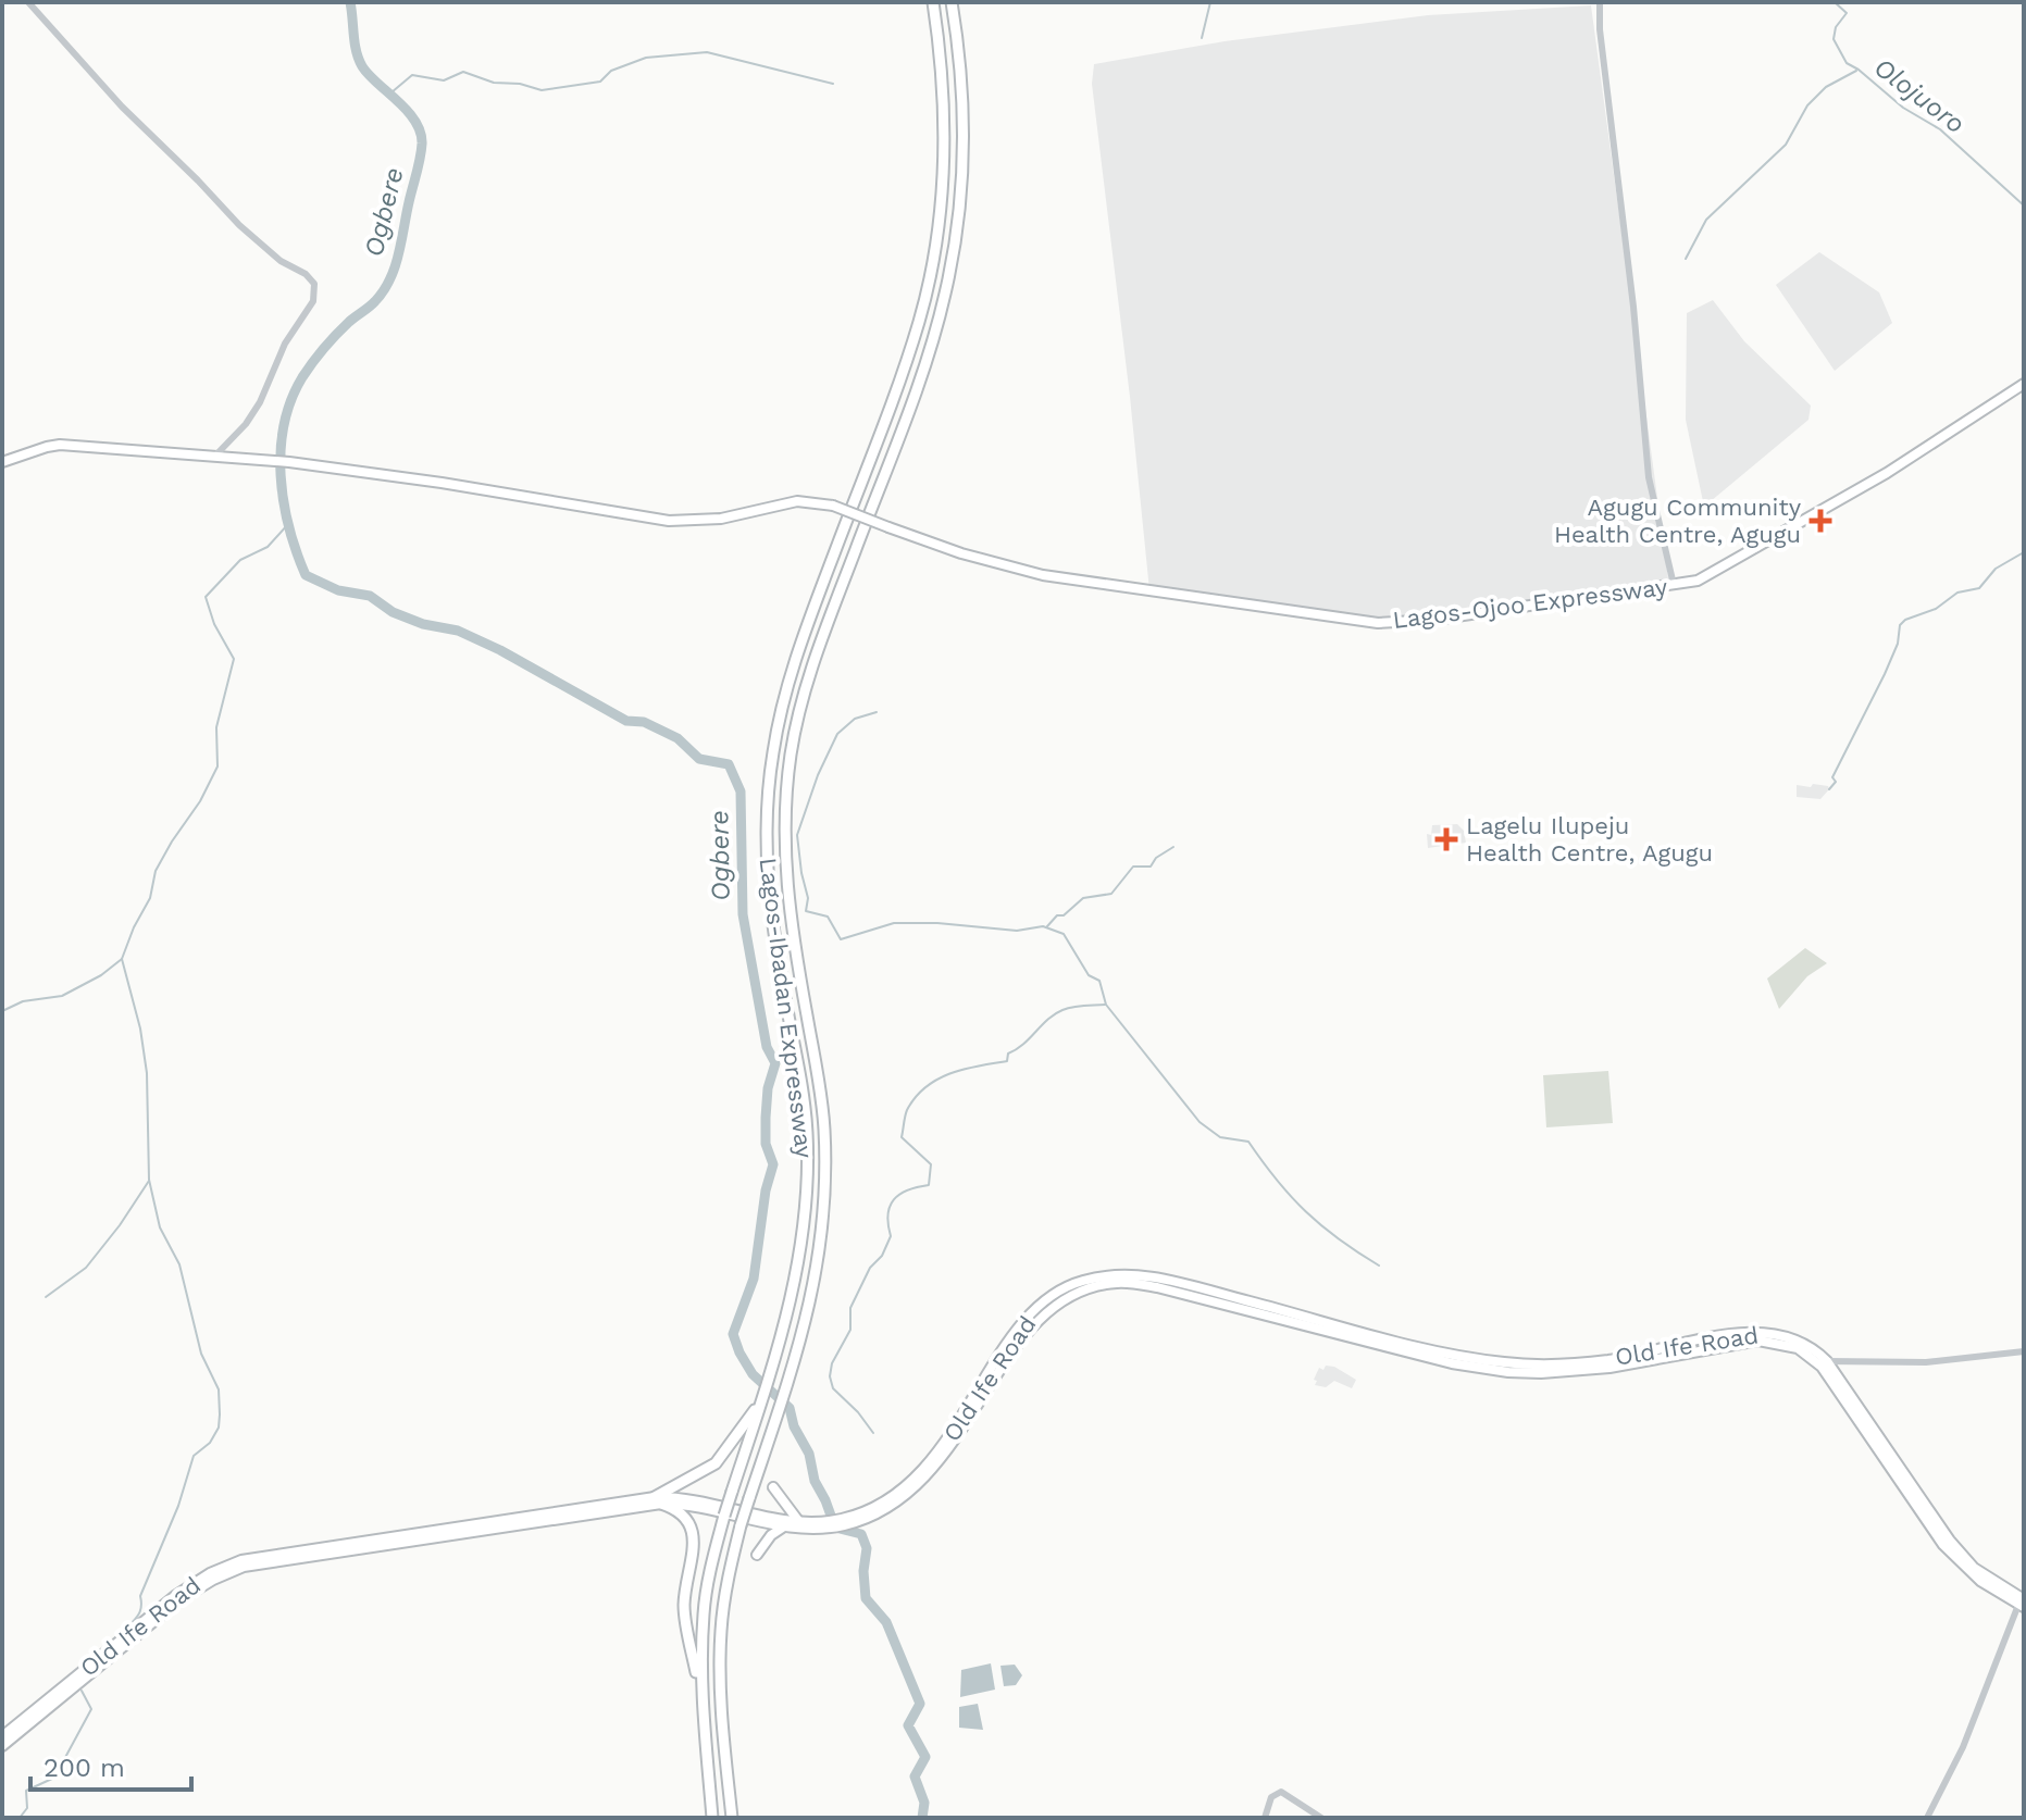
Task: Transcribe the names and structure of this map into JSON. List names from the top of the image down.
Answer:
{
  "streets": {
    "highway": ["Lagos-Ibadan Expressway"],
    "main road": ["Lagos-Ojoo Expressway", "Old Ife Road"]
  },
  "water": ["Olojuoro", "Ogbere"],
  "places": {
    "health": ["Agugu Community Health Centre, Agugu", "Lagelu Ilupeju Health Centre, Agugu"]
  },
  "scale_bar": "200 m"
}
